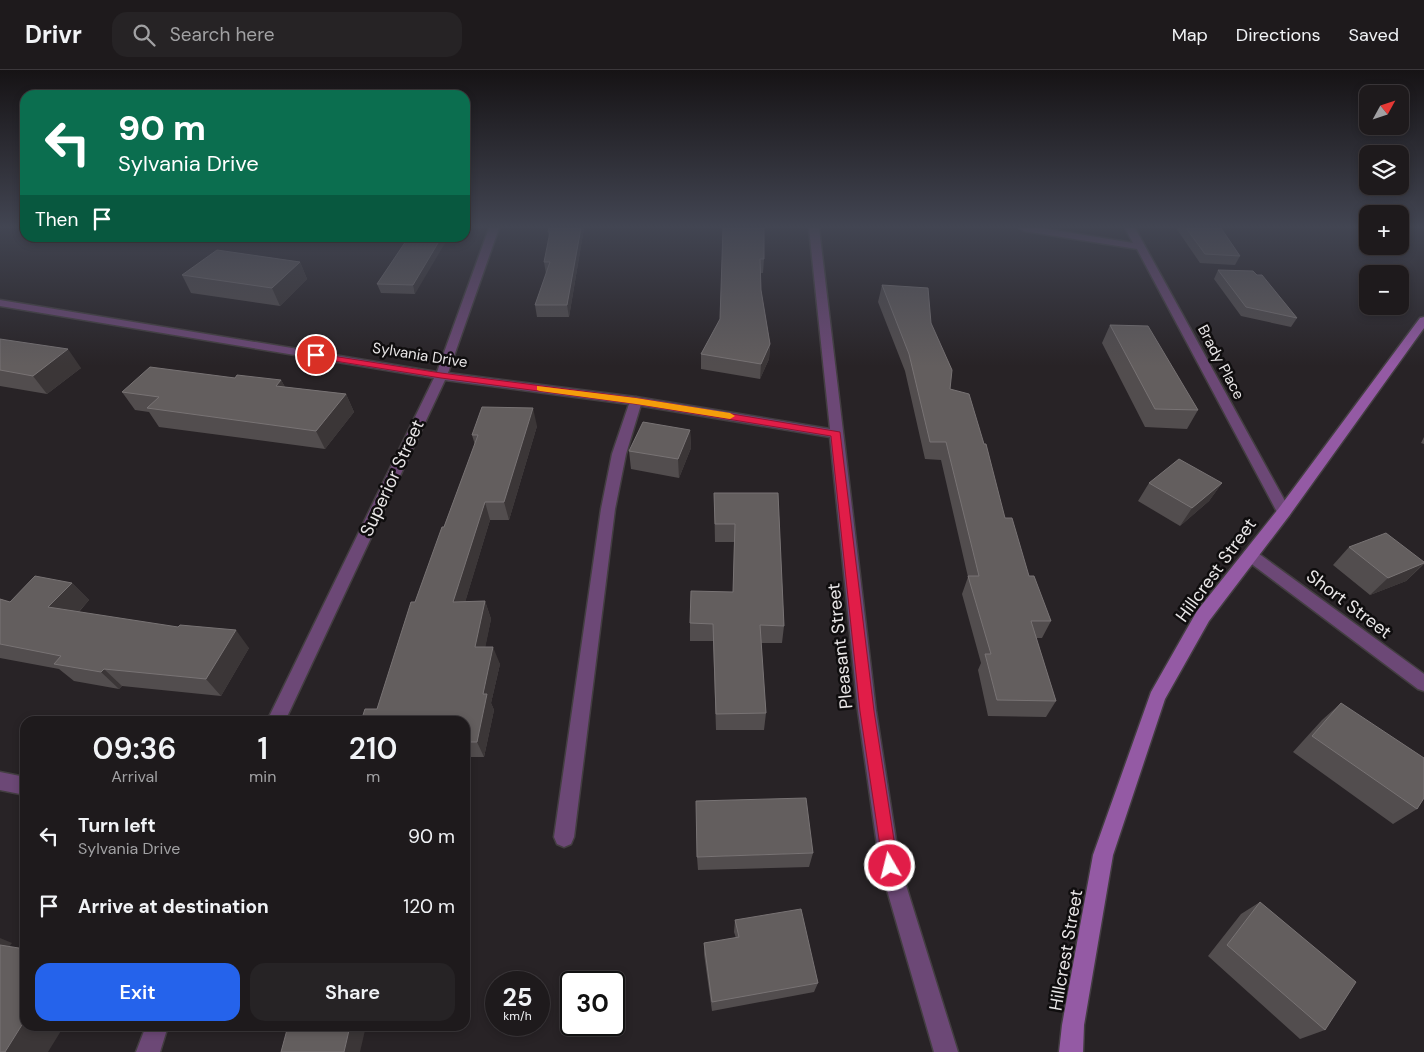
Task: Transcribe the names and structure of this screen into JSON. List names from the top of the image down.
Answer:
{
  "streets": {
    "street": [
      "Sylvania Drive",
      "Brady Place",
      "Superior Street",
      "Hillcrest Street",
      "Short Street",
      "Pleasant Street"
    ]
  },
  "crossings": [
    ["Sylvania Drive", "Superior Street"],
    ["Sylvania Drive", "Pleasant Street"],
    ["Brady Place", "Hillcrest Street"],
    ["Hillcrest Street", "Short Street"]
  ],
  "north": "top right",
  "page": {
    "header": "Drivr",
    "search": "Search here",
    "nav": ["Map", "Directions", "Saved"],
    "map_buttons": ["+", "−"],
    "turn": ["90 m", "Sylvania Drive"],
    "then": "Then",
    "eta": [
      "09:36",
      "Arrival",
      "1",
      "min",
      "210",
      "m"
    ],
    "list": [
      {
        "name": "Turn left",
        "note": "Sylvania Drive",
        "value": "90 m"
      },
      {
        "name": "Arrive at destination",
        "value": "120 m"
      }
    ],
    "buttons": ["Exit", "Share"],
    "speed": "25 km/h",
    "limit": "30"
  }
}
